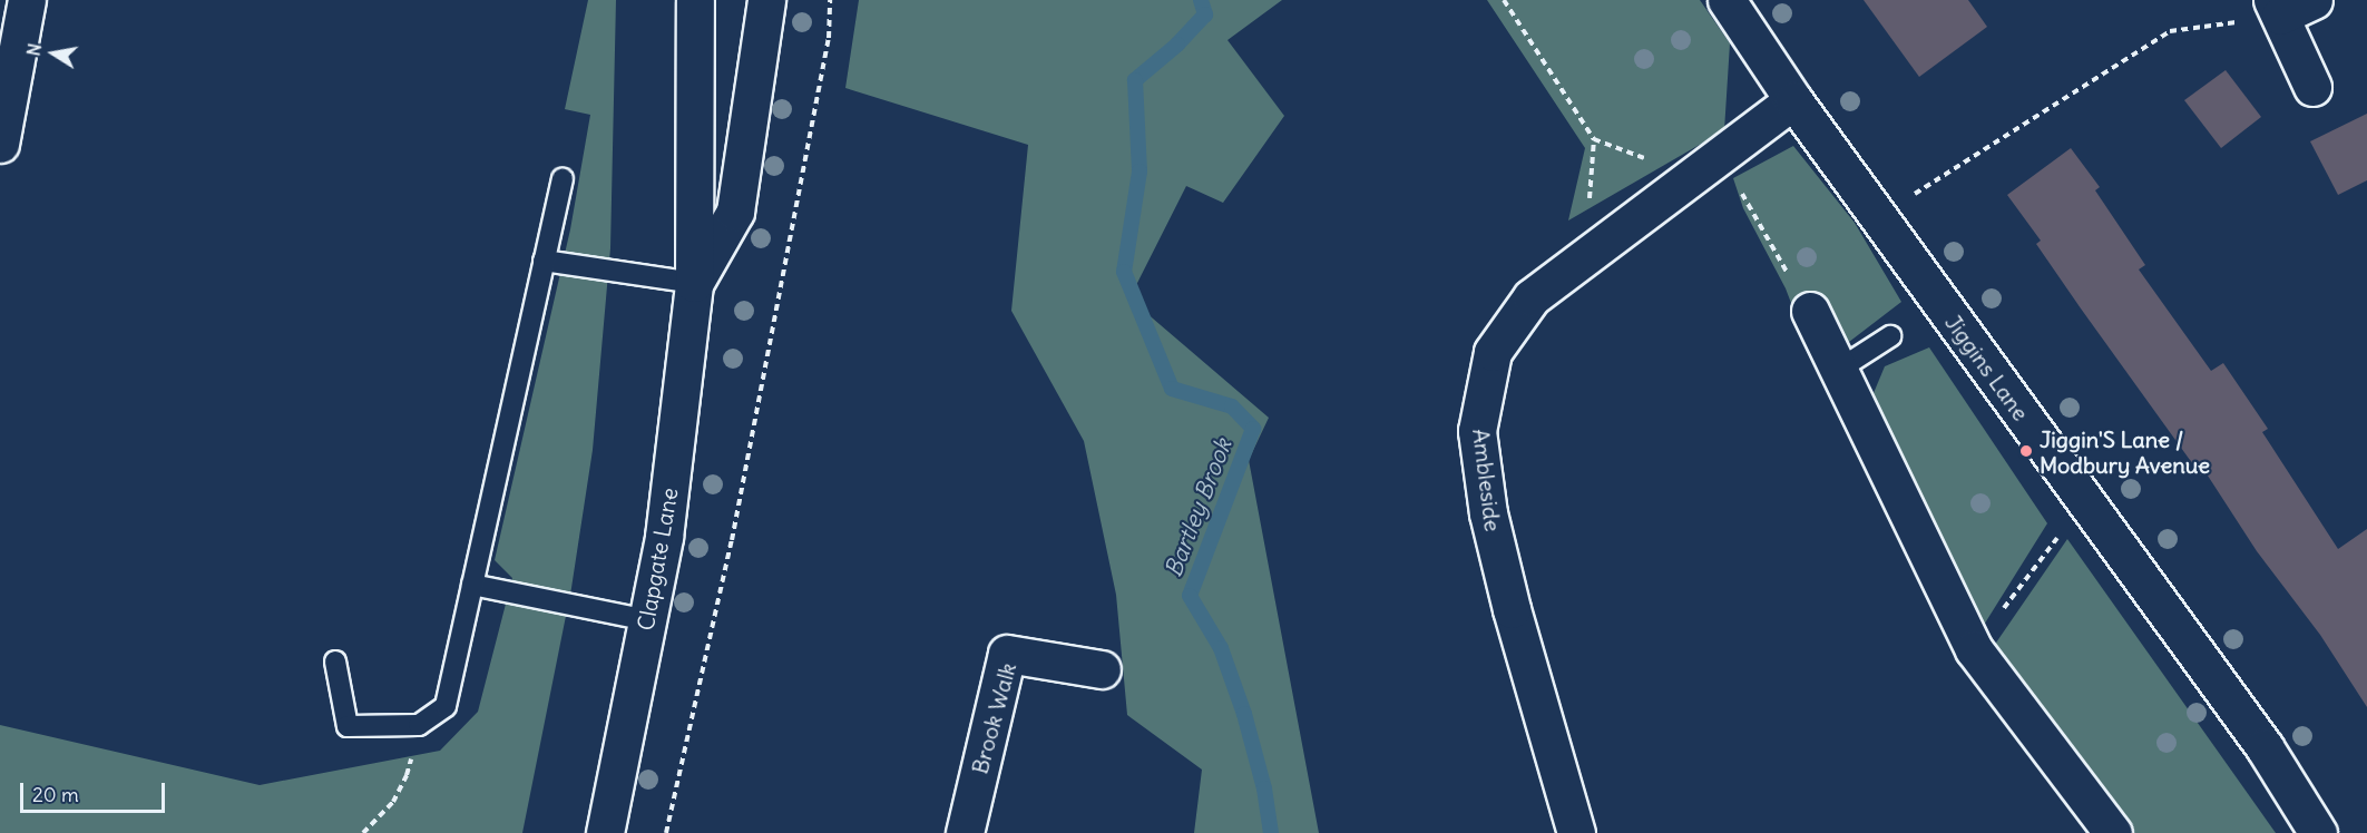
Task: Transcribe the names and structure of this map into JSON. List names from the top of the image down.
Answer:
{
  "streets": {
    "street": [
      "Jiggins Lane",
      "Ambleside",
      "Clapgate Lane",
      "Brook Walk"
    ]
  },
  "crossings": [
    ["Jiggins Lane", "Ambleside"]
  ],
  "water": ["Bartley Brook"],
  "places": ["Jiggin'S Lane / Modbury Avenue"],
  "scale_bar": "20 m",
  "north": "left"
}
